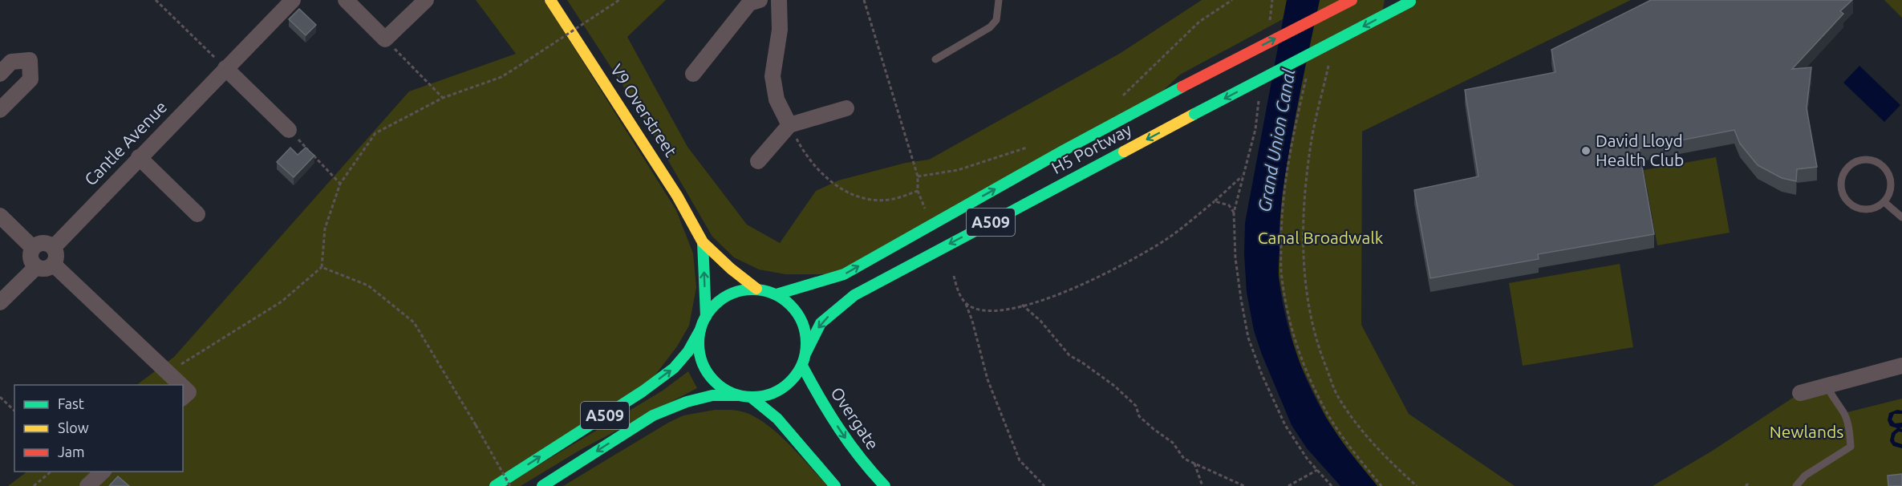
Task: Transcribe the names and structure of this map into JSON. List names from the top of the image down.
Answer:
{
  "streets": {
    "main road": [
      "V9 Overstreet",
      "H5 Portway",
      "A509",
      "Overgate"
    ],
    "street": ["Cantle Avenue"]
  },
  "crossings": [
    ["V9 Overstreet", "H5 Portway"],
    ["V9 Overstreet", "A509"],
    ["V9 Overstreet", "Overgate"],
    ["H5 Portway", "A509"],
    ["H5 Portway", "Overgate"],
    ["A509", "Overgate"]
  ],
  "water": ["Grand Union Canal"],
  "parks": ["Canal Broadwalk", "Newlands"],
  "places": ["David Lloyd Health Club"],
  "legend": ["Fast", "Slow", "Jam"]
}
